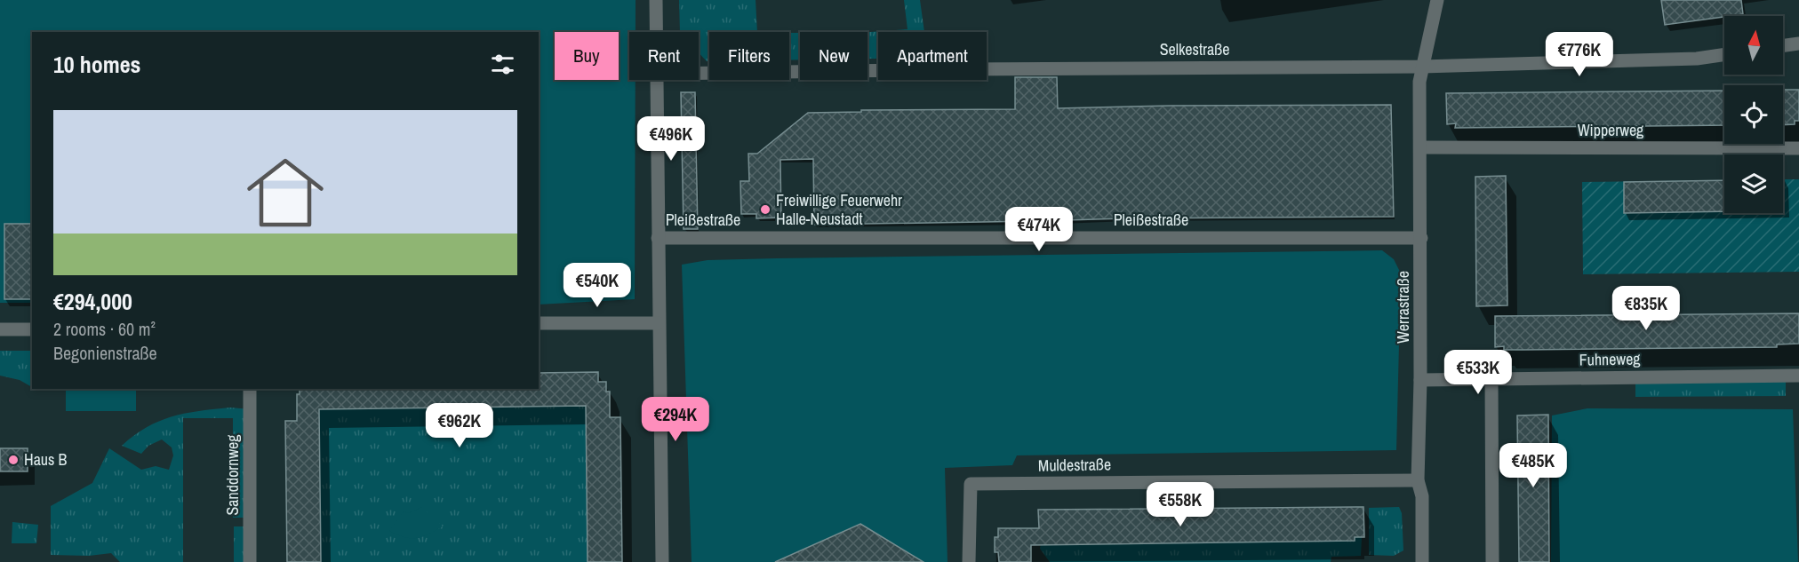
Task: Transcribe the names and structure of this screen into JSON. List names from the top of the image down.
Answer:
{
  "streets": {
    "street": [
      "Selkestraße",
      "Wipperweg",
      "Pleißestraße",
      "Werrastraße",
      "Fuhneweg",
      "Muldestraße",
      "Sanddornweg"
    ]
  },
  "crossings": [
    ["Selkestraße", "Werrastraße"],
    ["Wipperweg", "Werrastraße"],
    ["Pleißestraße", "Werrastraße"],
    ["Werrastraße", "Fuhneweg"],
    ["Werrastraße", "Muldestraße"]
  ],
  "places": ["Freiwillige Feuerwehr Halle-Neustadt", "Haus B"],
  "north": "top",
  "page": {
    "price": [
      "€776K",
      "€496K",
      "€474K",
      "€540K",
      "€835K",
      "€533K",
      "€294K",
      "€962K",
      "€485K",
      "€558K"
    ],
    "chip": [
      "Buy",
      "Rent",
      "Filters",
      "New",
      "Apartment"
    ],
    "heading": "10 homes",
    "list": [
      {
        "name": "€294,000",
        "note": "2 rooms · 60 m² · Begonienstraße"
      }
    ]
  }
}
